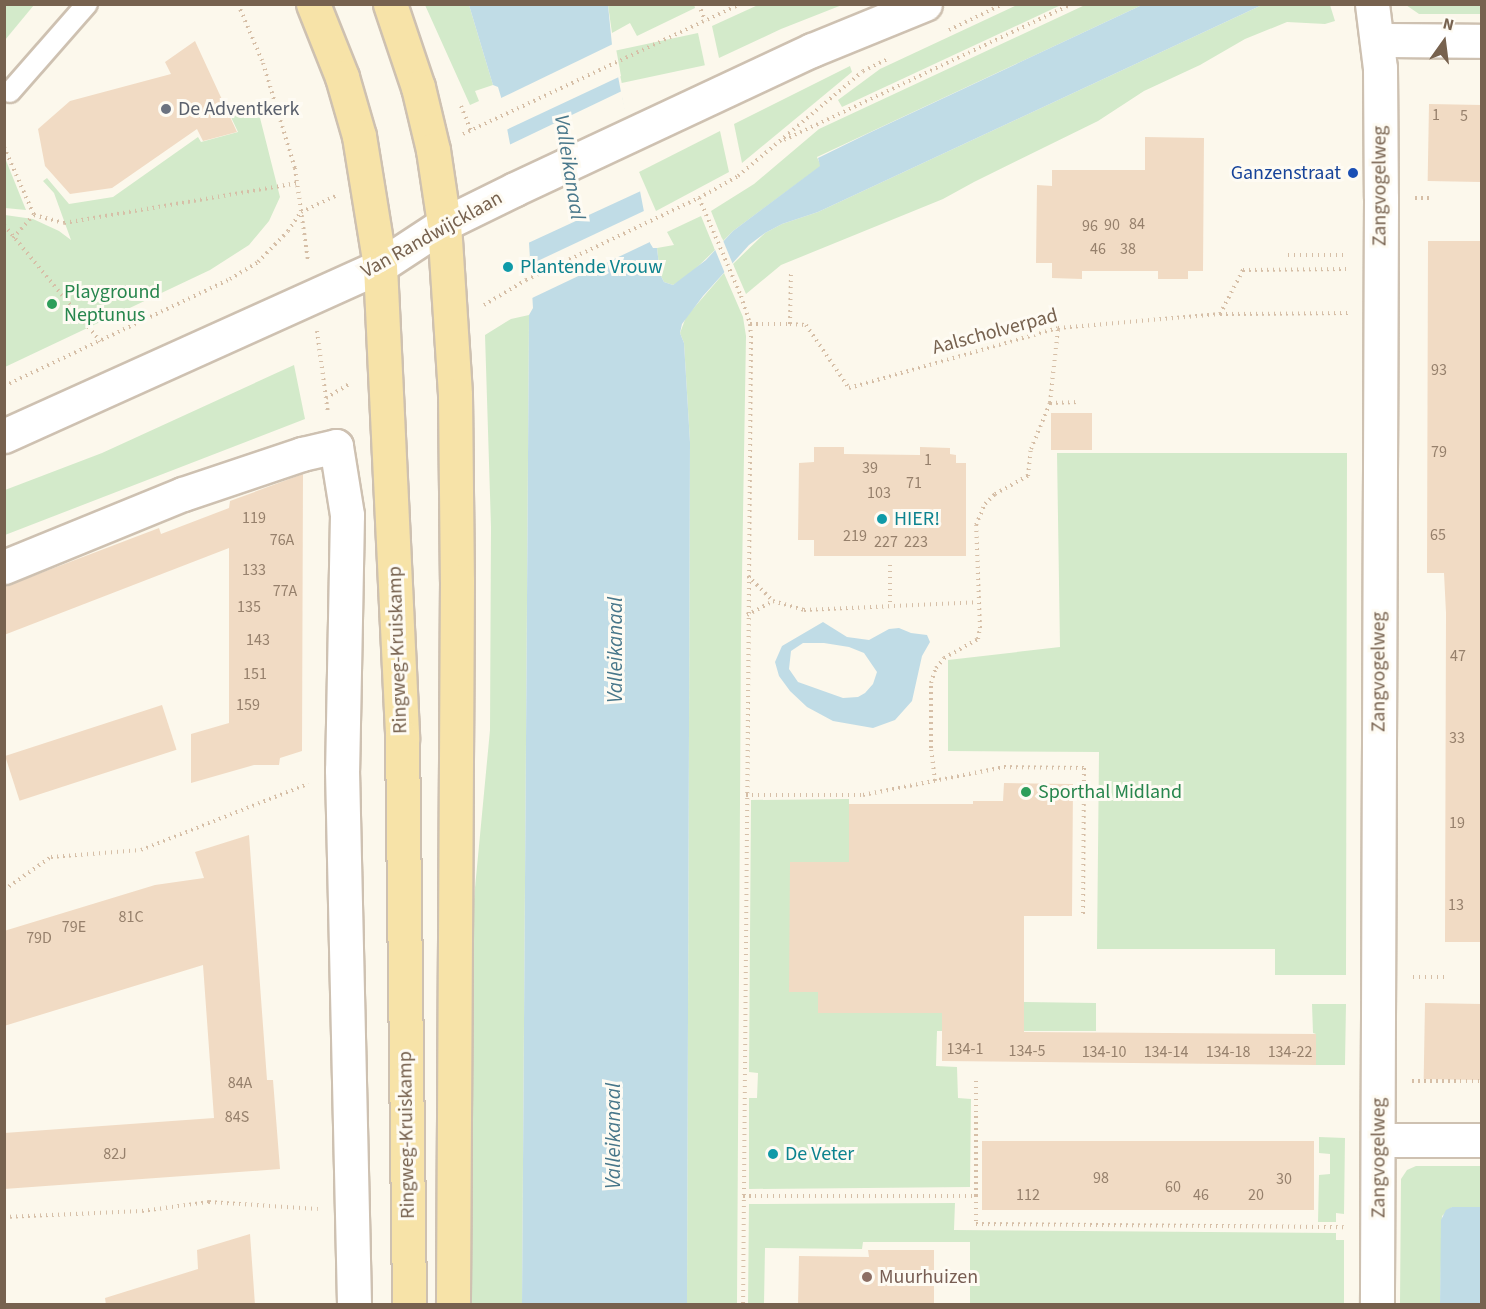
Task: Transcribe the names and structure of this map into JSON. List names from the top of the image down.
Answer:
{
  "streets": {
    "main road": ["Ringweg-Kruiskamp"],
    "street": ["Zangvogelweg", "Van Randwijcklaan"],
    "path": ["Aalscholverpad"]
  },
  "crossings": [
    ["Van Randwijcklaan", "Ringweg-Kruiskamp"]
  ],
  "water": ["Valleikanaal"],
  "places": [
    "De Adventkerk",
    "Ganzenstraat",
    "Plantende Vrouw",
    "Playground Neptunus",
    "HIER!",
    "Sporthal Midland",
    "De Veter",
    "Muurhuizen"
  ],
  "house_numbers": [
    "1",
    "5",
    "84",
    "90",
    "96",
    "46",
    "38",
    "93",
    "79",
    "1",
    "39",
    "71",
    "103",
    "119",
    "65",
    "219",
    "76A",
    "227",
    "223",
    "133",
    "77A",
    "135",
    "143",
    "47",
    "151",
    "159",
    "33",
    "19",
    "13",
    "81C",
    "79E",
    "79D",
    "134-1",
    "134-5",
    "134-10",
    "134-14",
    "134-18",
    "134-22",
    "84A",
    "84S",
    "82J",
    "98",
    "30",
    "60",
    "112",
    "46",
    "20"
  ],
  "north": "top"
}
